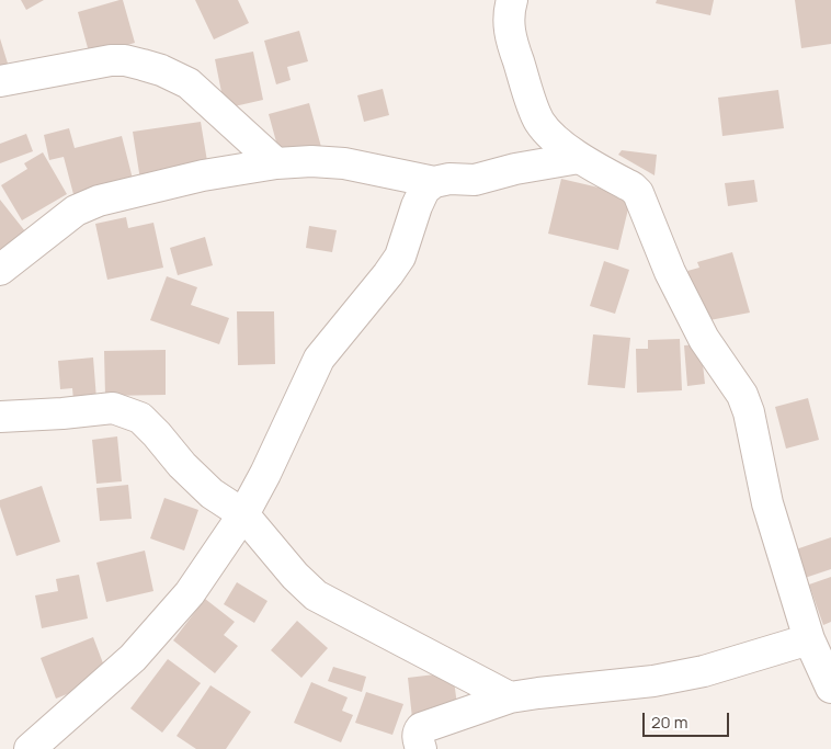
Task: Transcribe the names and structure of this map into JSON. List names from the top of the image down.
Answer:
{
  "scale_bar": "20 m"
}
